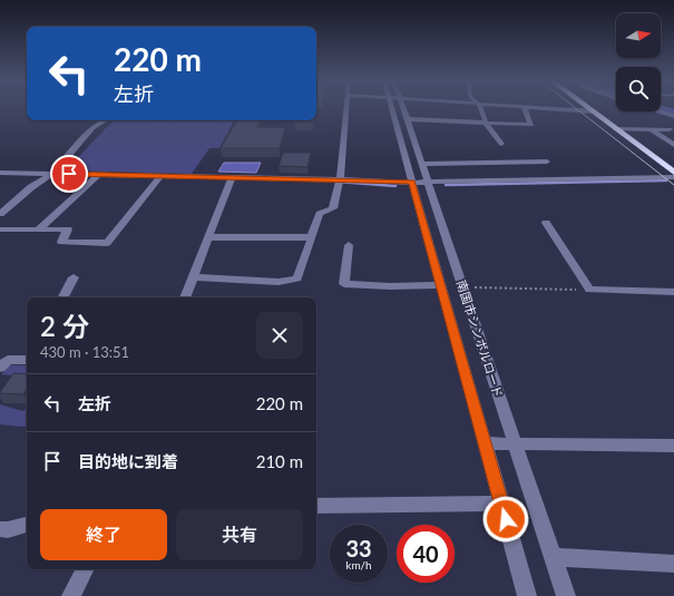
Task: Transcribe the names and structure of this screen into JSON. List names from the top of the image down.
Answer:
{
  "streets": {
    "street": ["南国市シンボルロード"]
  },
  "north": "right",
  "page": {
    "turn": ["220 m", "左折"],
    "heading": ["2 分", "430 m · 13:51"],
    "list": [
      {
        "name": "左折",
        "value": "220 m"
      },
      {
        "name": "目的地に到着",
        "value": "210 m"
      }
    ],
    "buttons": ["終了", "共有"],
    "speed": "33 km/h",
    "limit": "40"
  }
}
